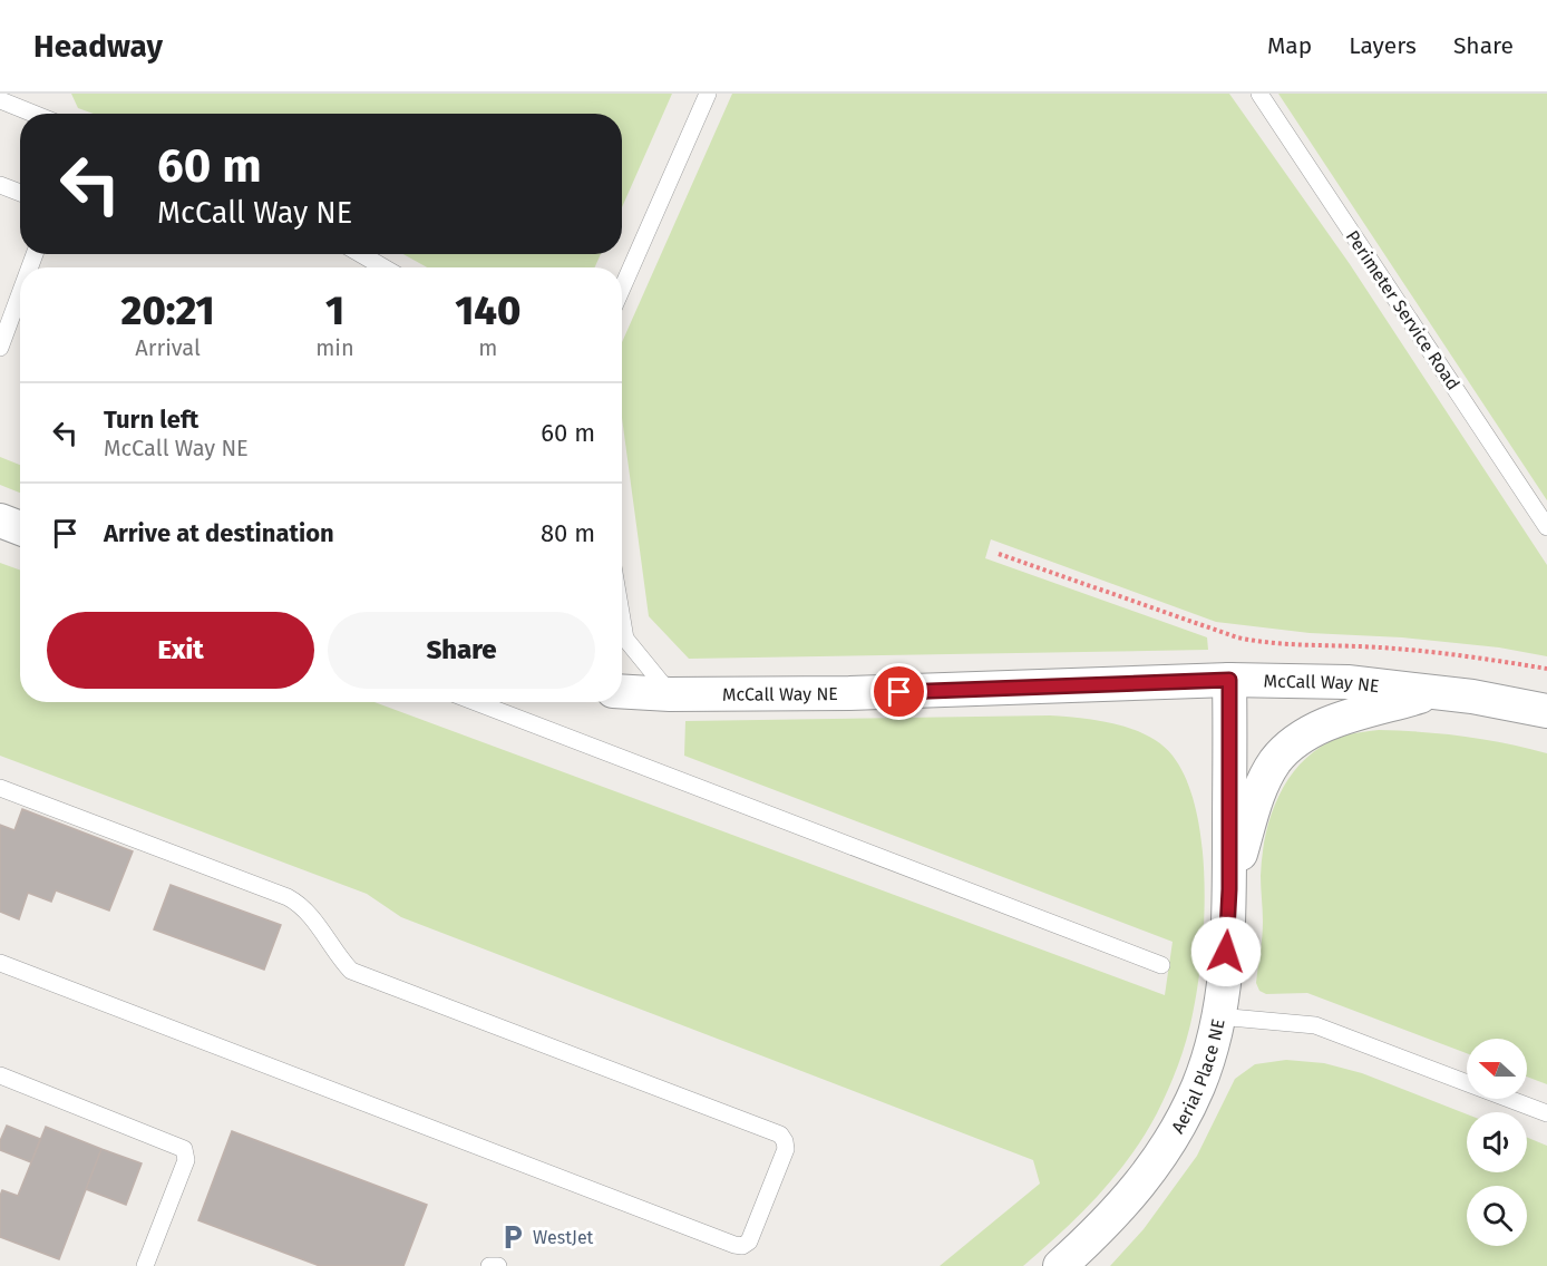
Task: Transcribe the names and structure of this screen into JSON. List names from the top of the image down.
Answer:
{
  "streets": {
    "street": ["McCall Way NE", "Aerial Place NE"],
    "lane": ["Perimeter Service Road"]
  },
  "crossings": [
    ["McCall Way NE", "Aerial Place NE"]
  ],
  "places": {
    "parking": ["WestJet"]
  },
  "north": "left",
  "page": {
    "header": "Headway",
    "nav": ["Map", "Layers", "Share"],
    "turn": ["60 m", "McCall Way NE"],
    "eta": [
      "20:21",
      "Arrival",
      "1",
      "min",
      "140",
      "m"
    ],
    "list": [
      {
        "name": "Turn left",
        "note": "McCall Way NE",
        "value": "60 m"
      },
      {
        "name": "Arrive at destination",
        "value": "80 m"
      }
    ],
    "buttons": ["Exit", "Share"]
  }
}
